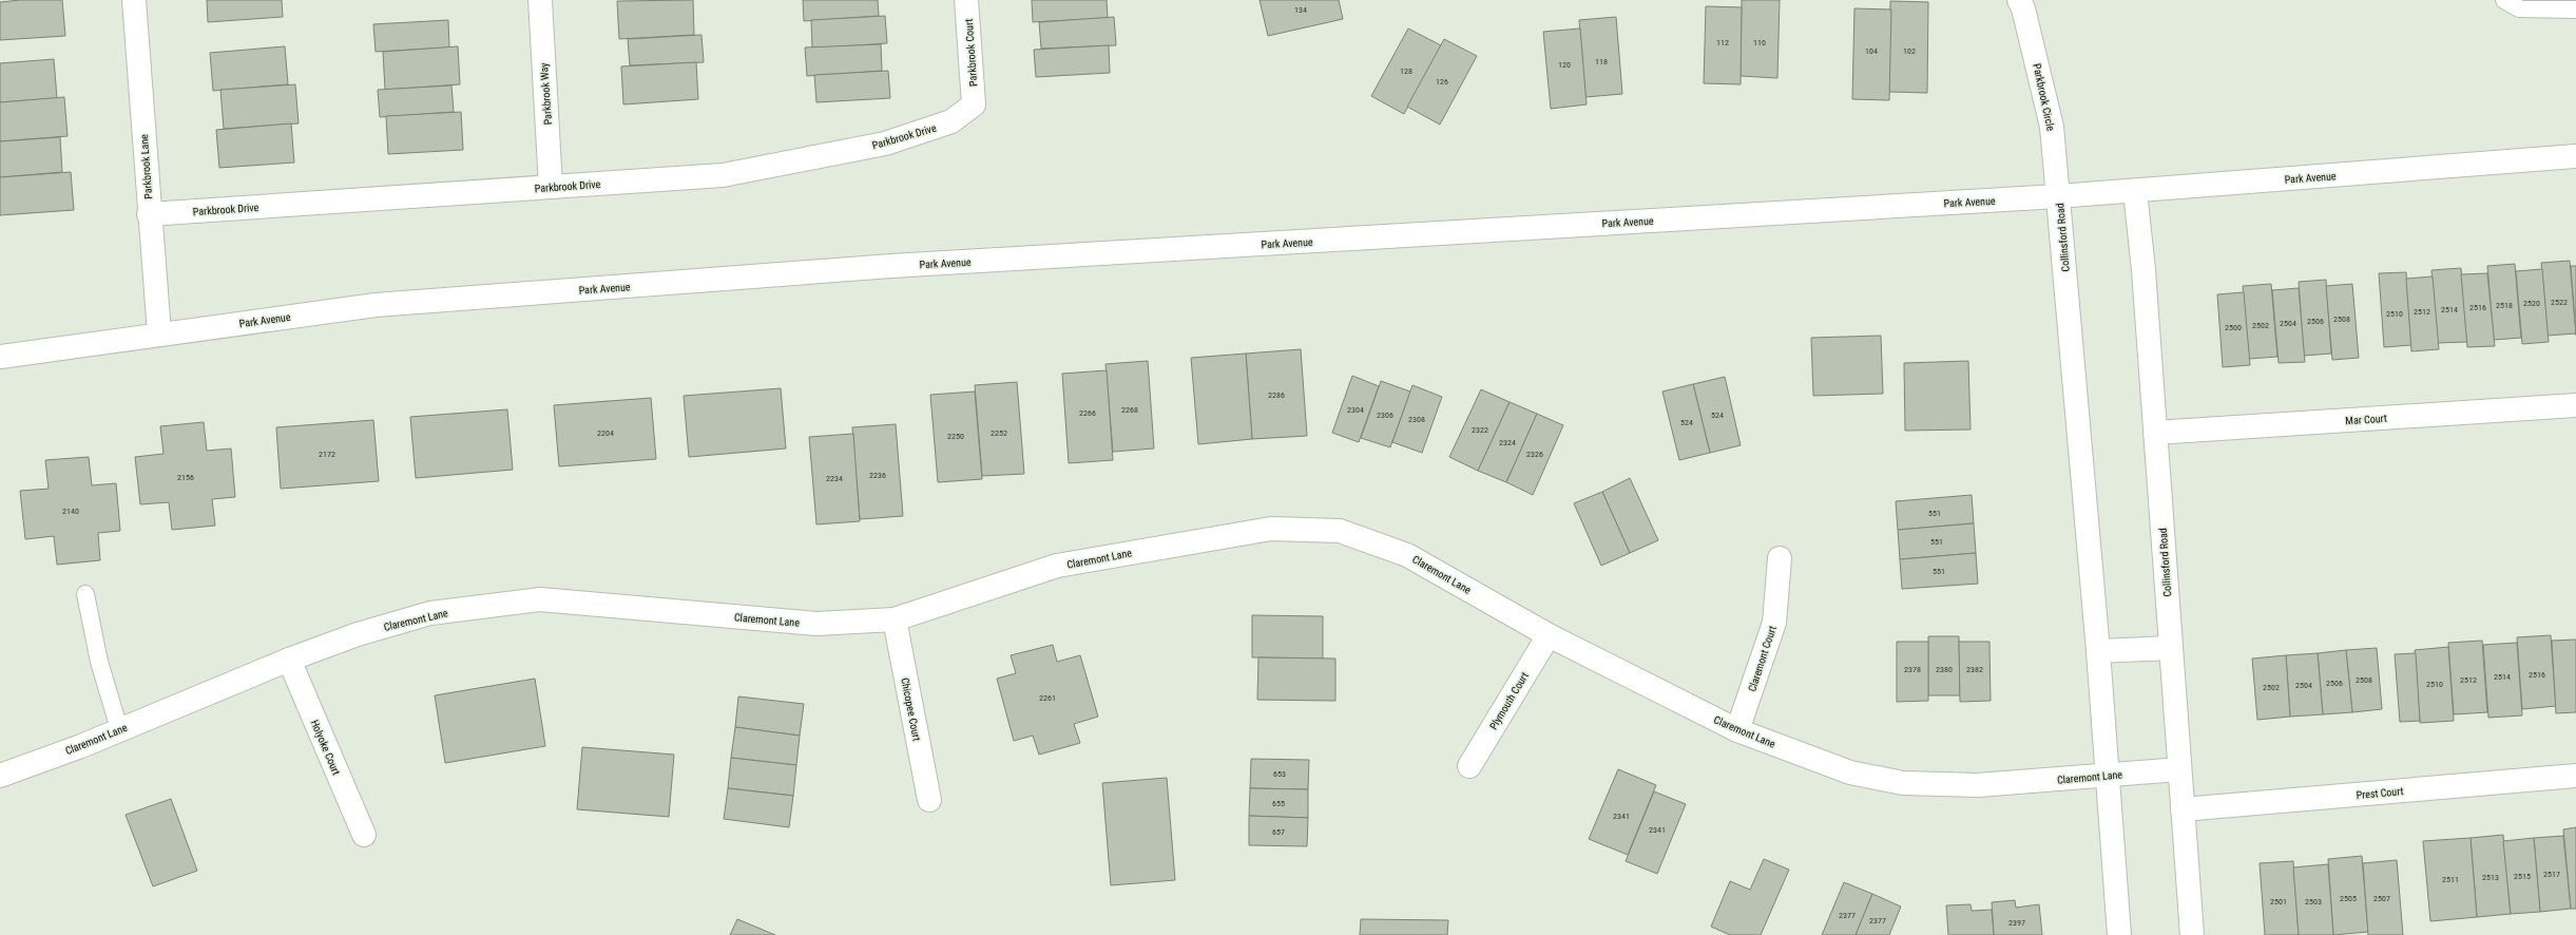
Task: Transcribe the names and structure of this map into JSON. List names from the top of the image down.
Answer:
{
  "streets": {
    "street": [
      "Parkbrook Court",
      "Parkbrook Way",
      "Parkbrook Circle",
      "Parkbrook Drive",
      "Parkbrook Lane",
      "Park Avenue",
      "Collinsford Road",
      "Mar Court",
      "Claremont Lane",
      "Claremont Court",
      "Plymouth Court",
      "Chicopee Court",
      "Holyoke Court",
      "Prest Court"
    ]
  },
  "crossings": [
    ["Parkbrook Court", "Parkbrook Drive"],
    ["Parkbrook Way", "Parkbrook Drive"],
    ["Parkbrook Circle", "Park Avenue"],
    ["Parkbrook Circle", "Collinsford Road"],
    ["Parkbrook Drive", "Parkbrook Lane"],
    ["Parkbrook Lane", "Park Avenue"],
    ["Park Avenue", "Collinsford Road"],
    ["Collinsford Road", "Mar Court"],
    ["Collinsford Road", "Claremont Lane"],
    ["Collinsford Road", "Prest Court"],
    ["Claremont Lane", "Claremont Court"],
    ["Claremont Lane", "Plymouth Court"],
    ["Claremont Lane", "Chicopee Court"],
    ["Claremont Lane", "Holyoke Court"]
  ],
  "house_numbers": [
    "134",
    "112",
    "110",
    "104",
    "102",
    "118",
    "120",
    "128",
    "126",
    "2522",
    "2520",
    "2518",
    "2516",
    "2514",
    "2512",
    "2510",
    "2508",
    "2506",
    "2504",
    "2502",
    "2500",
    "2286",
    "2268",
    "2304",
    "2266",
    "2306",
    "524",
    "2308",
    "524",
    "2322",
    "2204",
    "2252",
    "2250",
    "2324",
    "2172",
    "2326",
    "2236",
    "2156",
    "2234",
    "2140",
    "551",
    "551",
    "551",
    "2378",
    "2380",
    "2382",
    "2516",
    "2514",
    "2508",
    "2512",
    "2506",
    "2510",
    "2504",
    "2502",
    "2261",
    "653",
    "655",
    "2341",
    "2341",
    "657",
    "2517",
    "2515",
    "2513",
    "2511",
    "2505",
    "2507",
    "2501",
    "2503",
    "2377",
    "2377",
    "2397"
  ]
}
